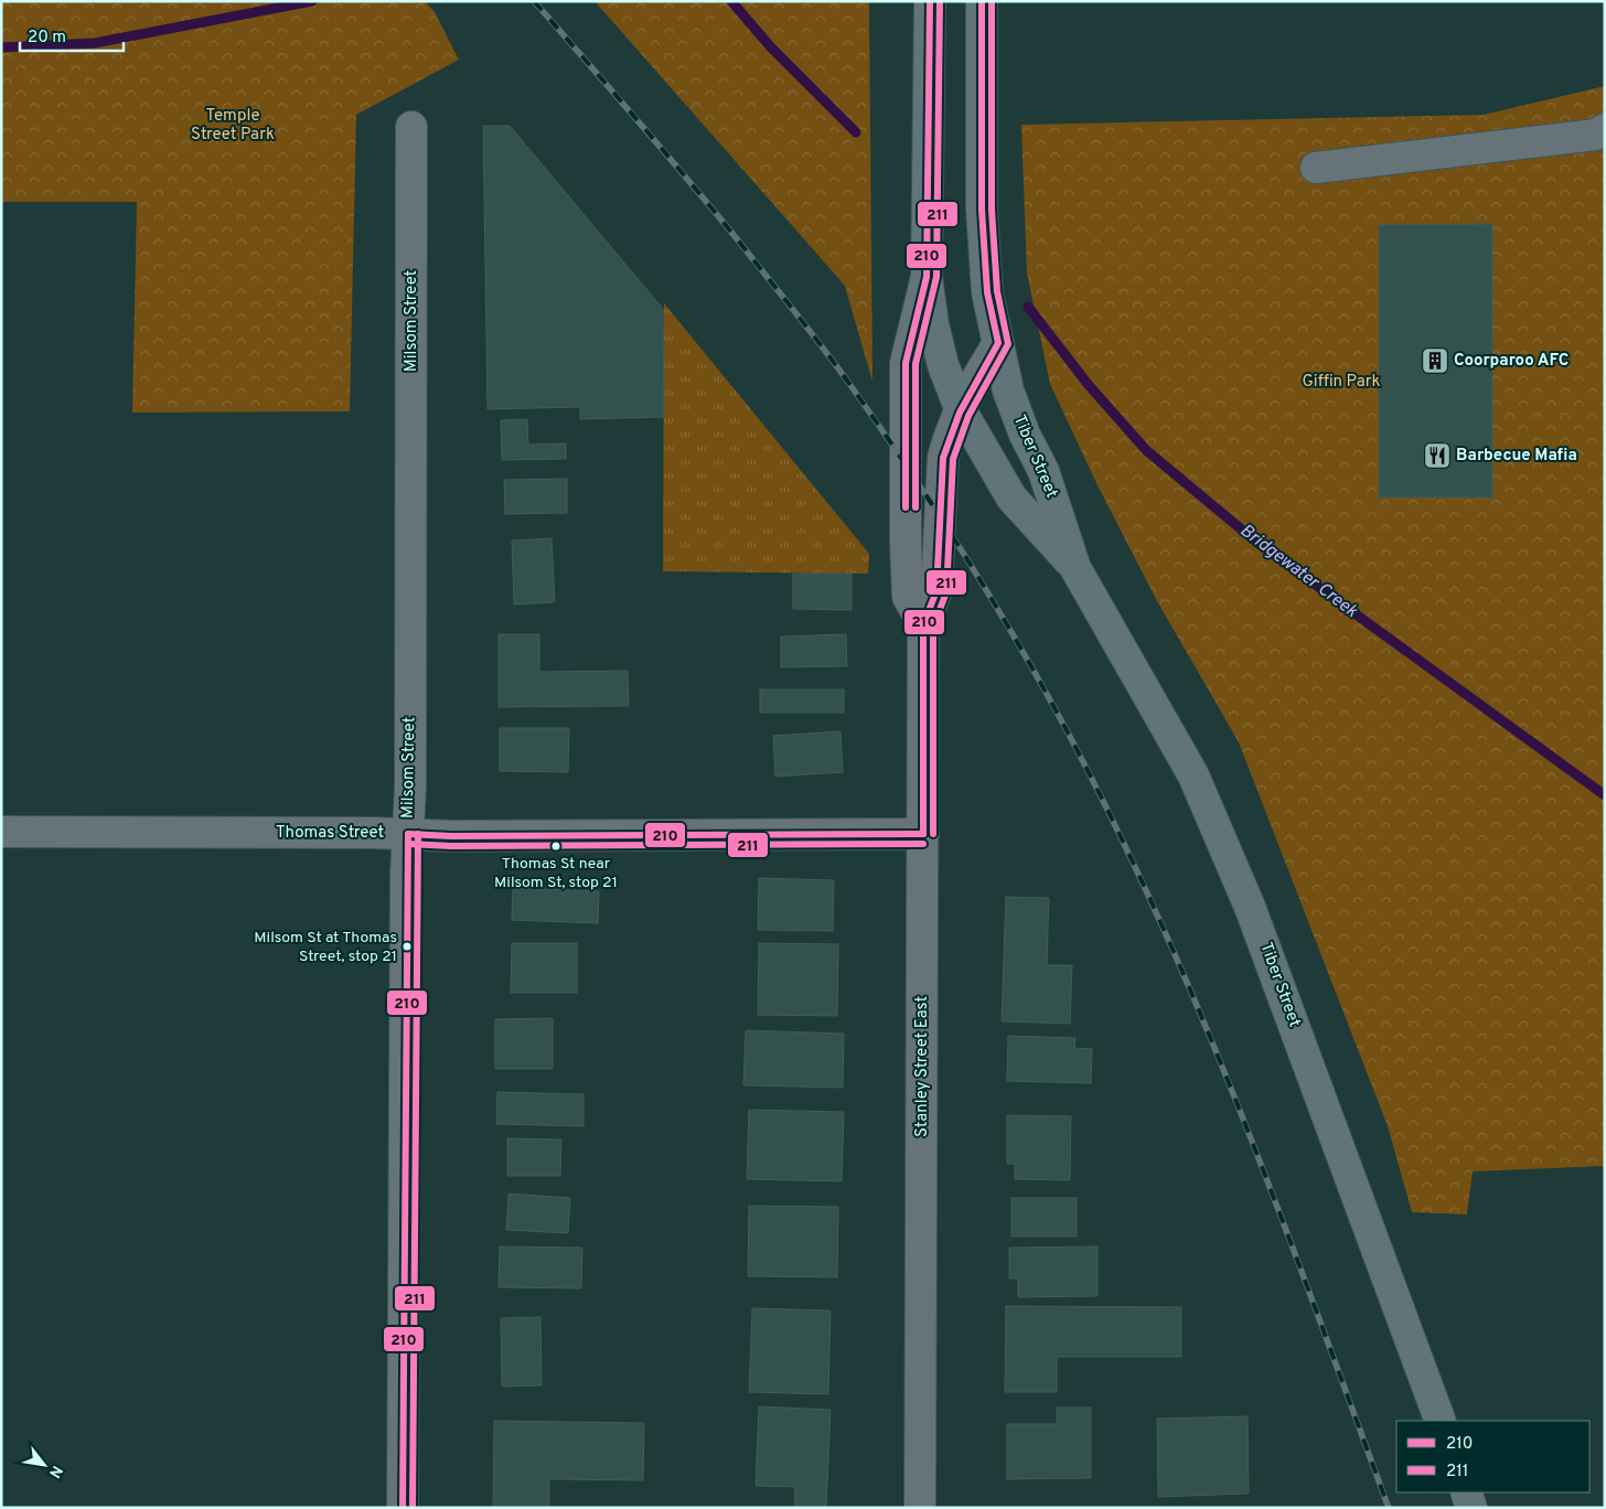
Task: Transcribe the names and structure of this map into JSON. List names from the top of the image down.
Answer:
{
  "streets": {
    "main road": ["Tiber Street", "Stanley Street East"],
    "street": ["Milsom Street", "Thomas Street"]
  },
  "crossings": [
    ["Milsom Street", "Thomas Street"],
    ["Tiber Street", "Stanley Street East"],
    ["Thomas Street", "Stanley Street East"]
  ],
  "water": ["Bridgewater Creek"],
  "parks": ["Temple Street Park", "Giffin Park"],
  "places": {
    "building": ["Coorparoo AFC"],
    "restaurant": ["Barbecue Mafia"],
    "other": ["Thomas St near Milsom St, stop 21", "Milsom St at Thomas Street, stop 21"]
  },
  "lines": ["transit line 210", "transit line 211"],
  "legend": ["210", "211"],
  "scale_bar": "20 m",
  "north": "bottom right"
}
